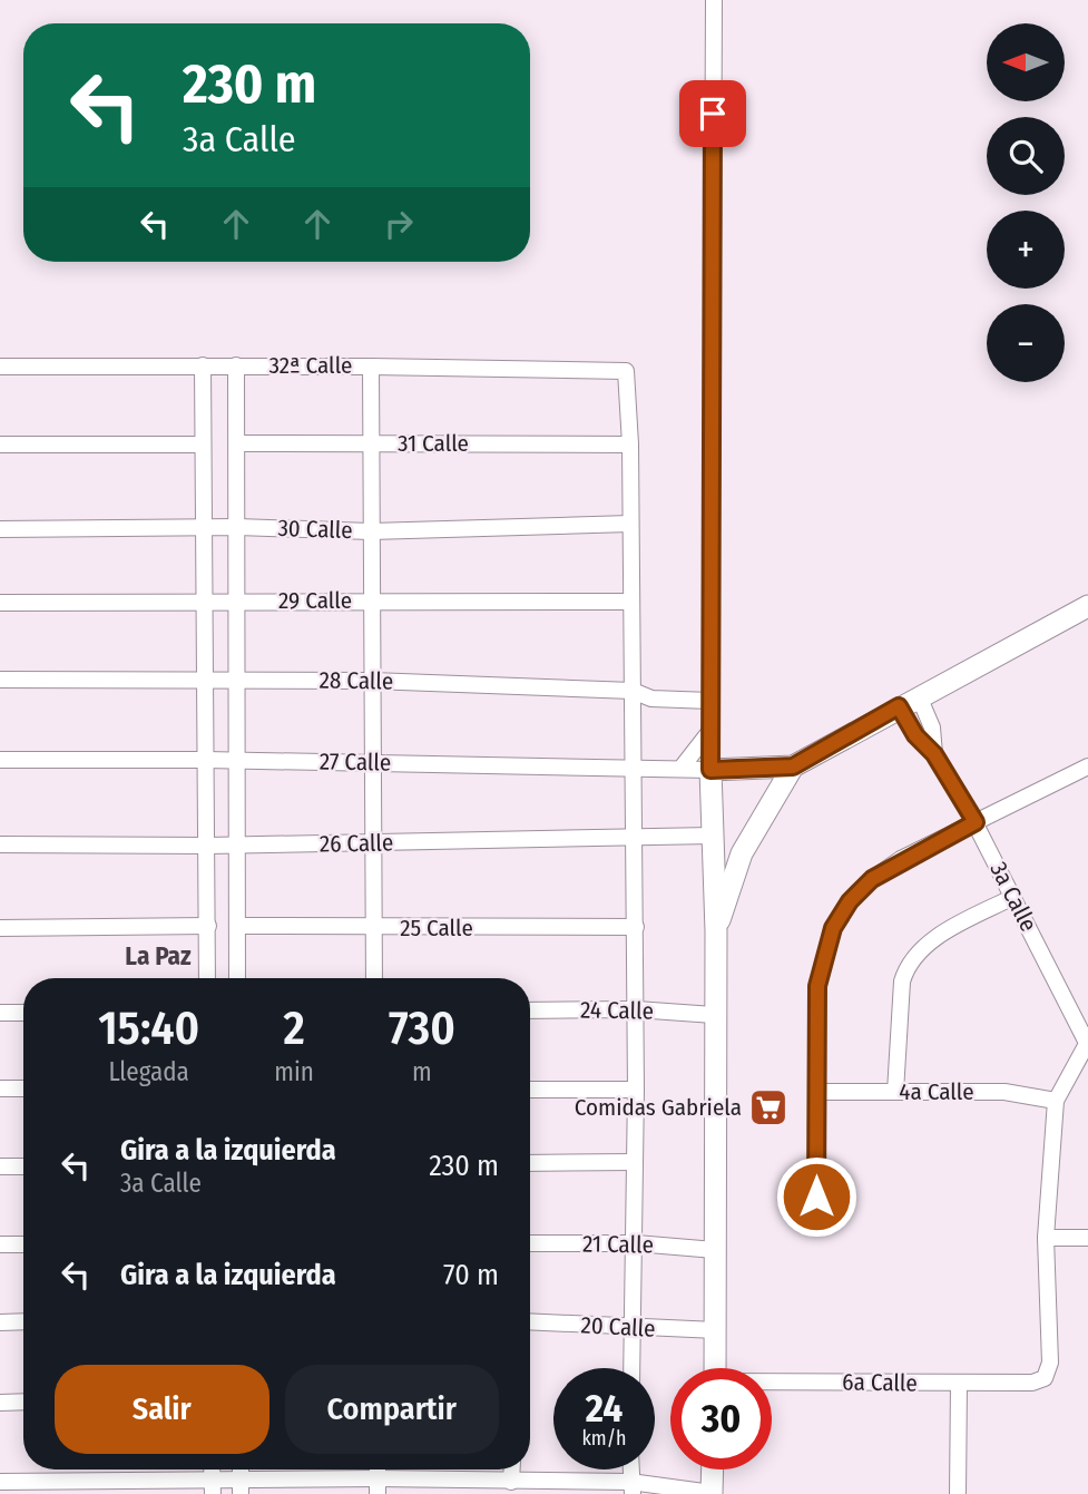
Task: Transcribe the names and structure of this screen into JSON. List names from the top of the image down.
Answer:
{
  "streets": {
    "street": [
      "32ª Calle",
      "31 Calle",
      "30 Calle",
      "29 Calle",
      "28 Calle",
      "27 Calle",
      "26 Calle",
      "3a Calle",
      "25 Calle",
      "24 Calle",
      "4a Calle",
      "21 Calle",
      "20 Calle",
      "6a Calle"
    ]
  },
  "crossings": [
    ["32ª Calle", "31 Calle"]
  ],
  "districts": ["La Paz"],
  "places": {
    "supermarket": ["Comidas Gabriela"]
  },
  "north": "left",
  "page": {
    "map_buttons": ["+", "−"],
    "turn": ["230 m", "3a Calle"],
    "eta": [
      "15:40",
      "Llegada",
      "2",
      "min",
      "730",
      "m"
    ],
    "list": [
      {
        "name": "Gira a la izquierda",
        "note": "3a Calle",
        "value": "230 m"
      },
      {
        "name": "Gira a la izquierda",
        "value": "70 m"
      }
    ],
    "buttons": ["Salir", "Compartir"],
    "speed": "24 km/h",
    "limit": "30"
  }
}
